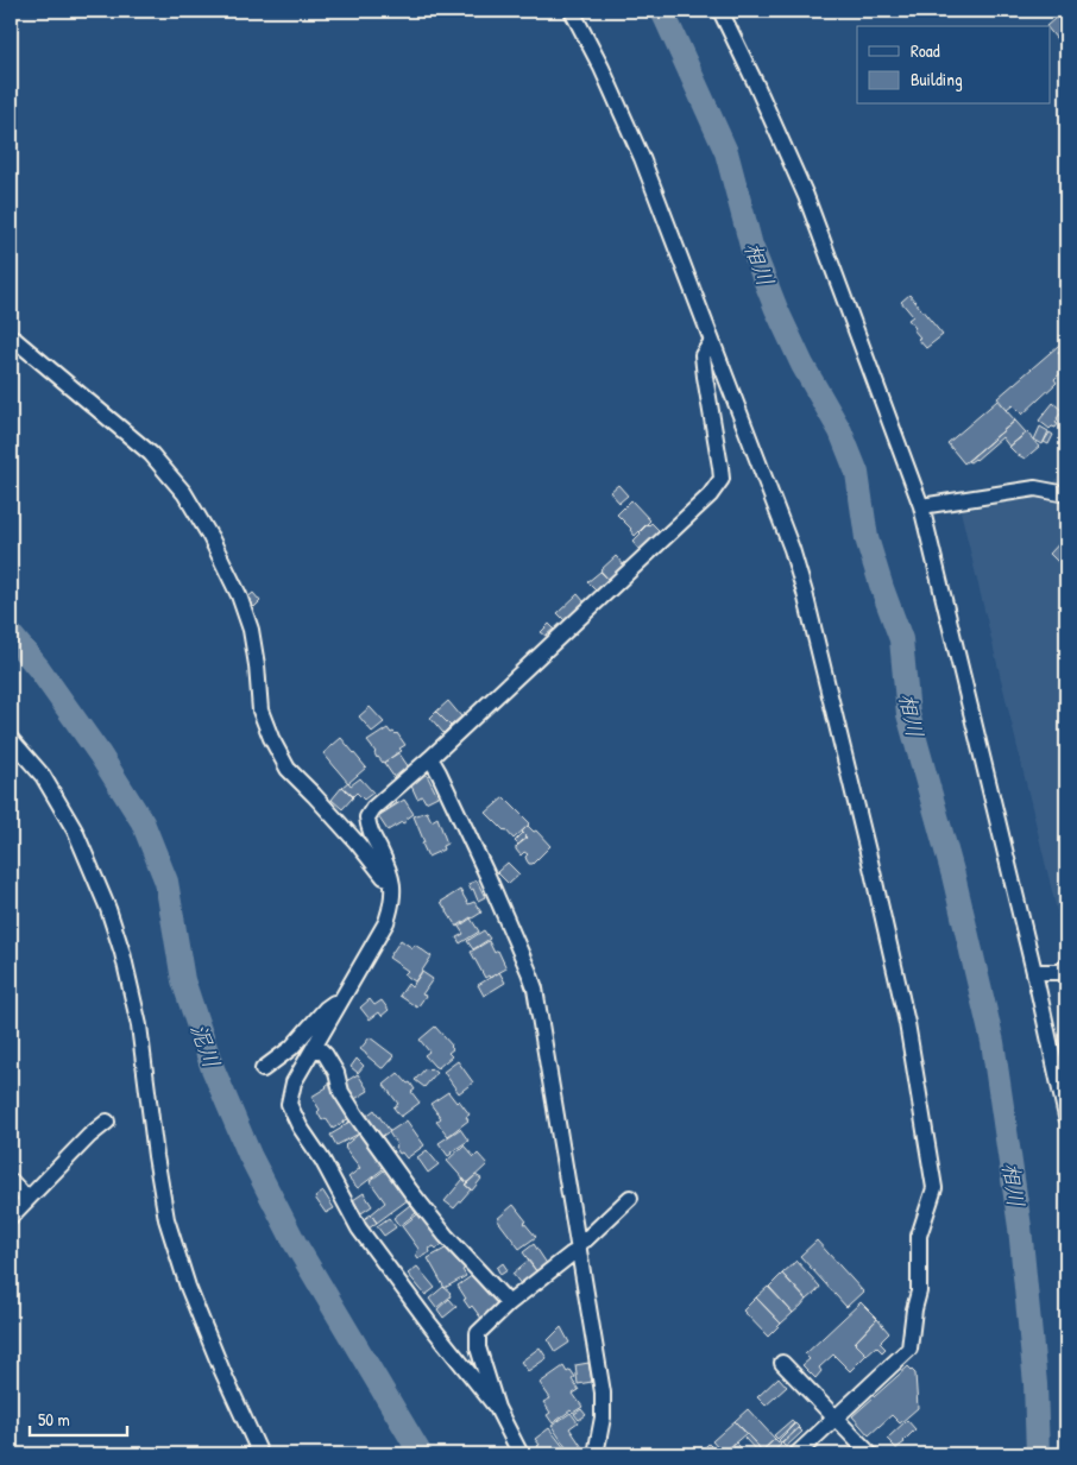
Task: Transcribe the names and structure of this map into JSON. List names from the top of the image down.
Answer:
{
  "water": ["相川", "泥川"],
  "legend": ["Road", "Building"],
  "scale_bar": "50 m"
}
